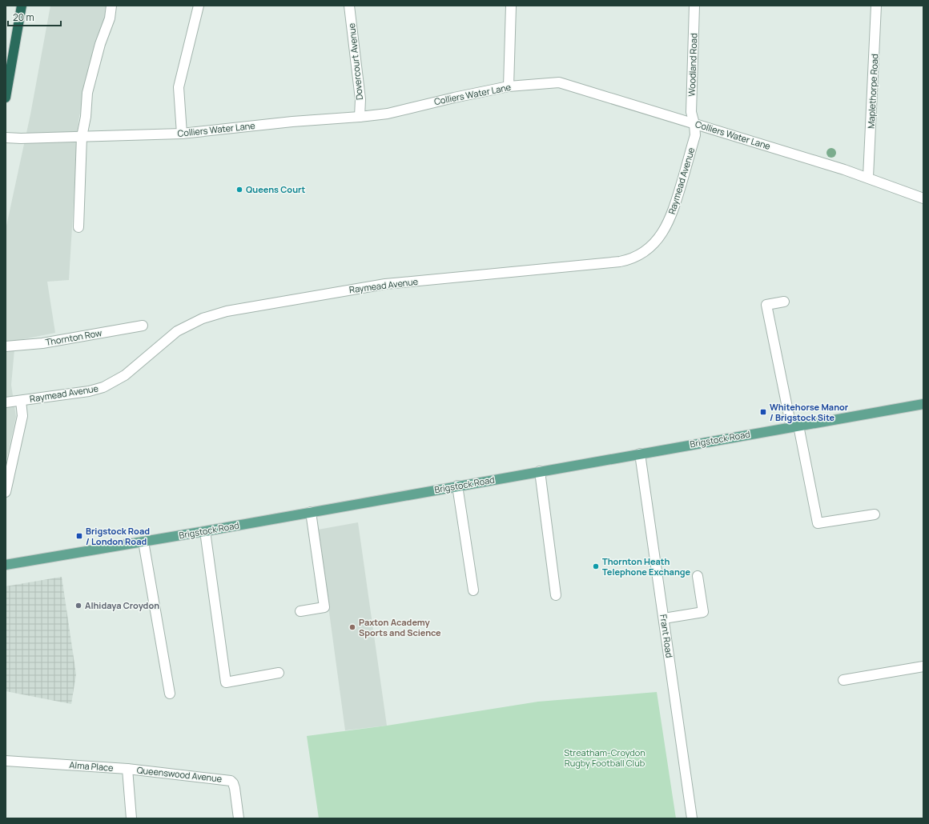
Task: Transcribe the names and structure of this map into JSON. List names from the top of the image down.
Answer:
{
  "streets": {
    "main road": ["Brigstock Road"],
    "street": [
      "Dovercourt Avenue",
      "Woodland Road",
      "Maplethorpe Road",
      "Colliers Water Lane",
      "Raymead Avenue",
      "Thornton Row",
      "Frant Road",
      "Alma Place",
      "Queenswood Avenue"
    ]
  },
  "crossings": [
    ["Dovercourt Avenue", "Colliers Water Lane"],
    ["Woodland Road", "Colliers Water Lane"],
    ["Woodland Road", "Raymead Avenue"],
    ["Maplethorpe Road", "Colliers Water Lane"],
    ["Colliers Water Lane", "Raymead Avenue"],
    ["Brigstock Road", "Frant Road"],
    ["Alma Place", "Queenswood Avenue"]
  ],
  "parks": ["Streatham-Croydon Rugby Football Club"],
  "places": {
    "other": [
      "Queens Court",
      "Thornton Heath Telephone Exchange",
      "Alhidaya Croydon",
      "Paxton Academy Sports and Science"
    ],
    "transit": ["Whitehorse Manor / Brigstock Site", "Brigstock Road / London Road"]
  },
  "scale_bar": "20 m"
}
